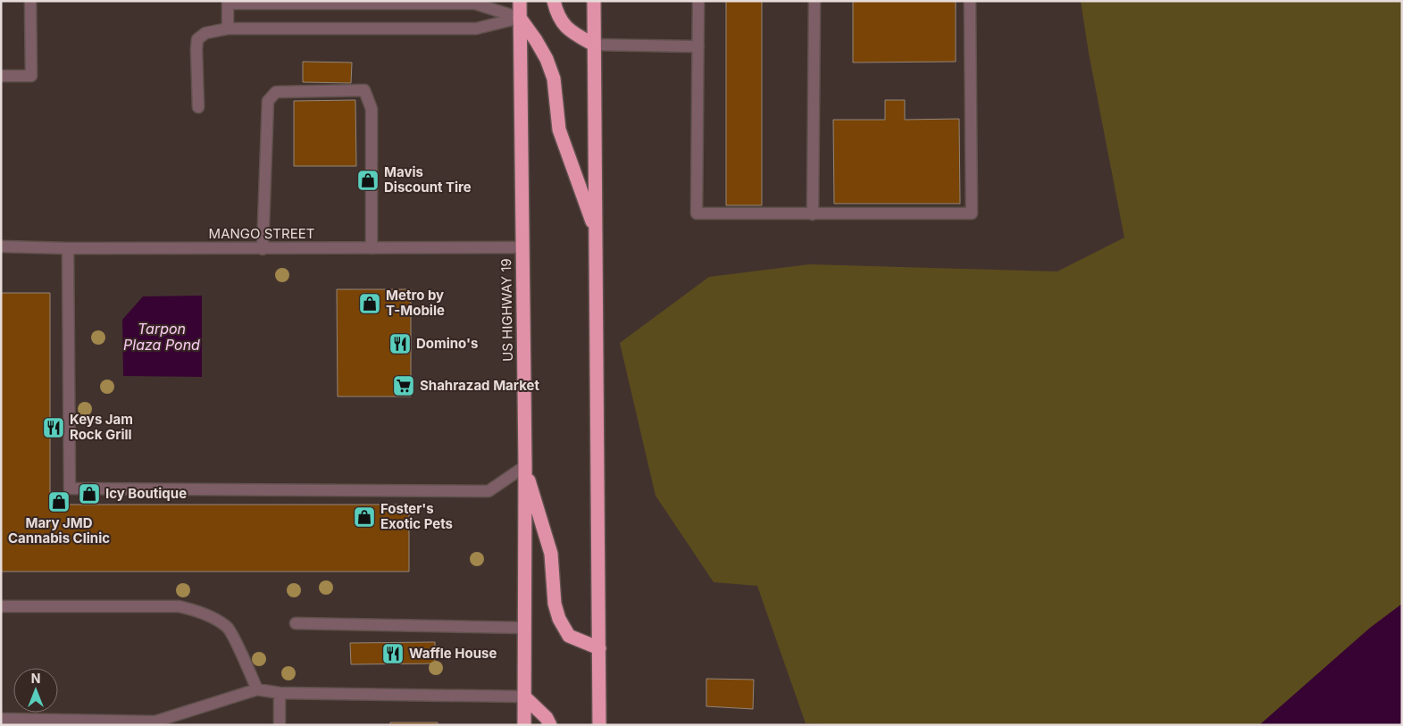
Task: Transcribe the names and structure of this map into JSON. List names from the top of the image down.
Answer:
{
  "streets": {
    "highway": ["US HIGHWAY 19"],
    "street": ["MANGO STREET"]
  },
  "crossings": [
    ["MANGO STREET", "US HIGHWAY 19"]
  ],
  "water": ["Tarpon Plaza Pond"],
  "places": {
    "shop": [
      "Mavis Discount Tire",
      "Metro by T-Mobile",
      "Icy Boutique",
      "Mary JMD Cannabis Clinic",
      "Foster's Exotic Pets"
    ],
    "restaurant": ["Domino's", "Keys Jam Rock Grill", "Waffle House"],
    "supermarket": ["Shahrazad Market"]
  },
  "north": "top"
}
